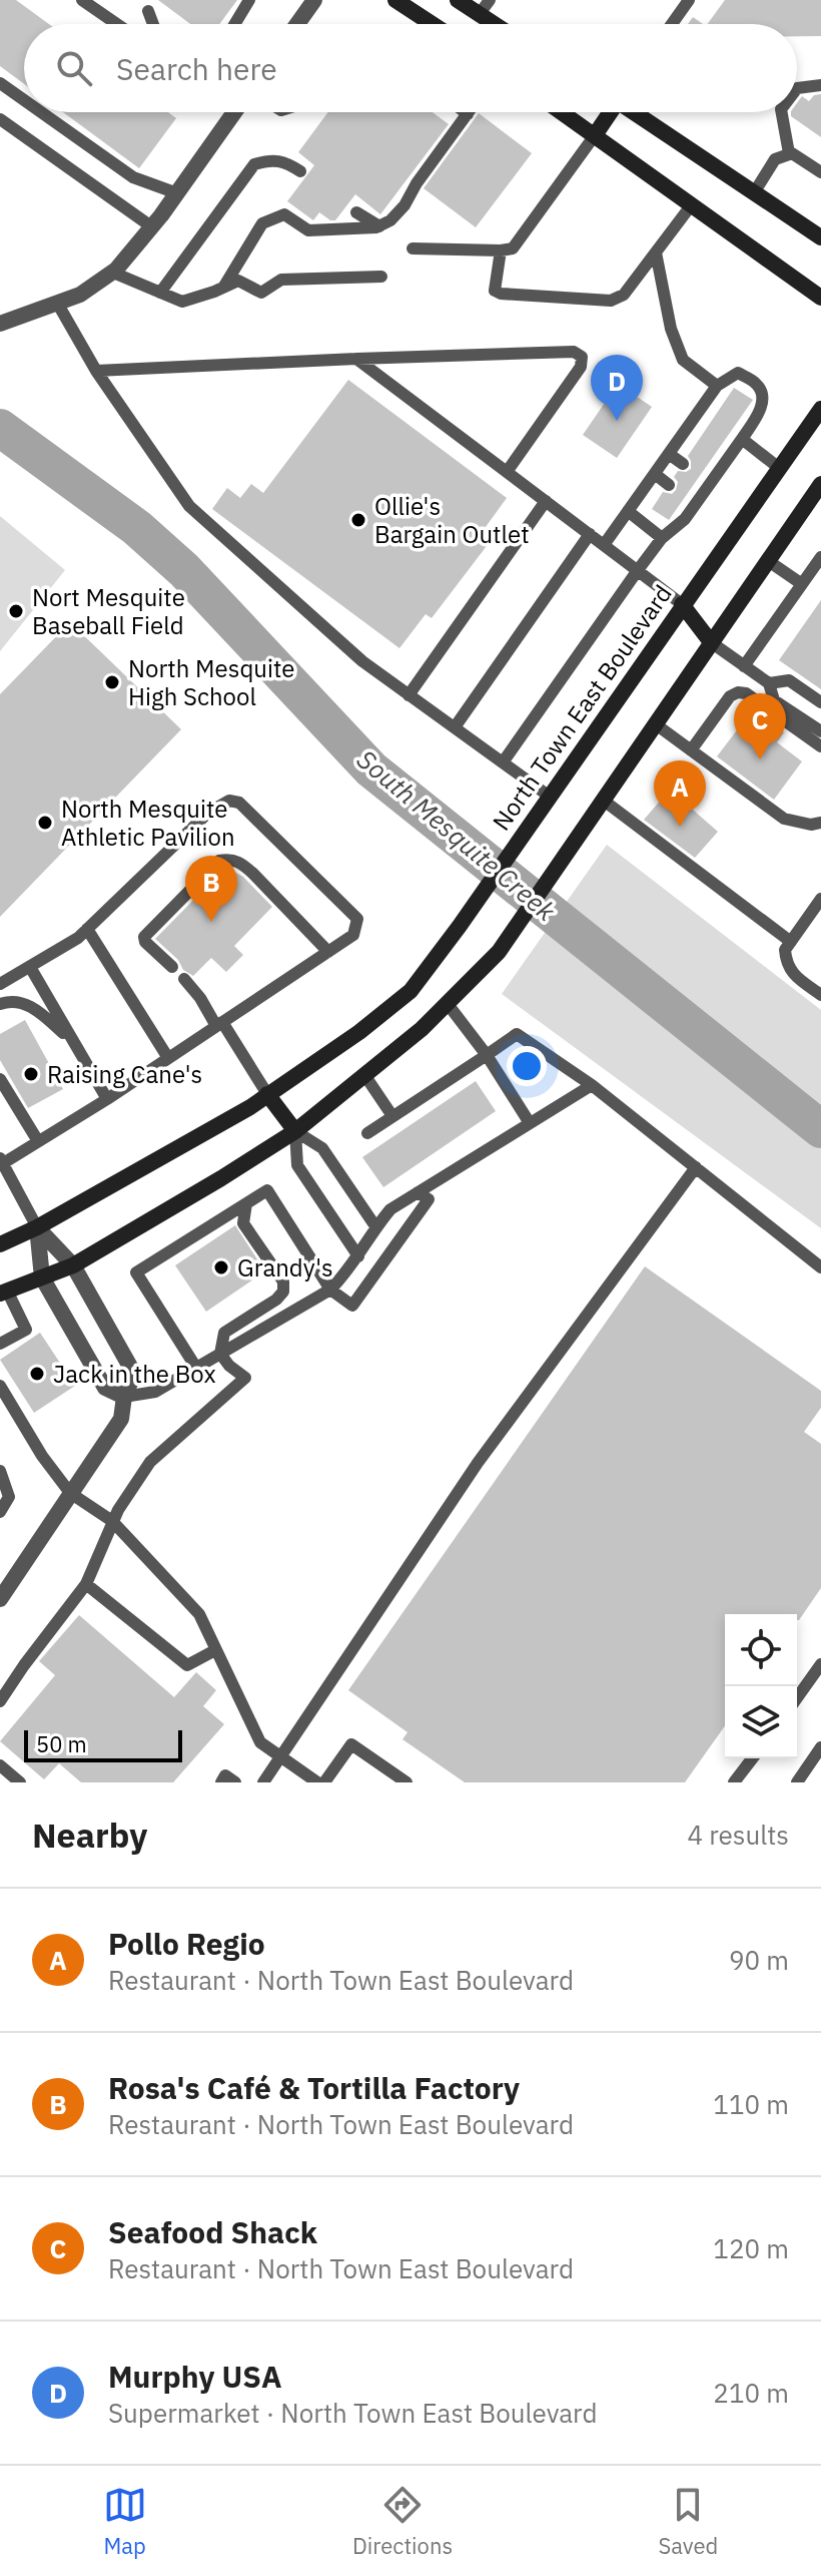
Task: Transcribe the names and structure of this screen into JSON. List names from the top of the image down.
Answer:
{
  "streets": {
    "main road": ["North Town East Boulevard"]
  },
  "water": ["South Mesquite Creek"],
  "places": [
    "Ollie's Bargain Outlet",
    "Nort Mesquite Baseball Field",
    "North Mesquite High School",
    "North Mesquite Athletic Pavilion",
    "Raising Cane's",
    "Grandy's",
    "Jack in the Box"
  ],
  "scale_bar": "50 m",
  "page": {
    "search": "Search here",
    "pins": [
      "D",
      "C",
      "A",
      "B"
    ],
    "scale": "50 m",
    "heading": ["Nearby", "4 results"],
    "list": [
      {
        "mark": "A",
        "name": "Pollo Regio",
        "note": "Restaurant · North Town East Boulevard",
        "value": "90 m"
      },
      {
        "mark": "B",
        "name": "Rosa's Café & Tortilla Factory",
        "note": "Restaurant · North Town East Boulevard",
        "value": "110 m"
      },
      {
        "mark": "C",
        "name": "Seafood Shack",
        "note": "Restaurant · North Town East Boulevard",
        "value": "120 m"
      },
      {
        "mark": "D",
        "name": "Murphy USA",
        "note": "Supermarket · North Town East Boulevard",
        "value": "210 m"
      }
    ],
    "nav": ["Map", "Directions", "Saved"]
  }
}
